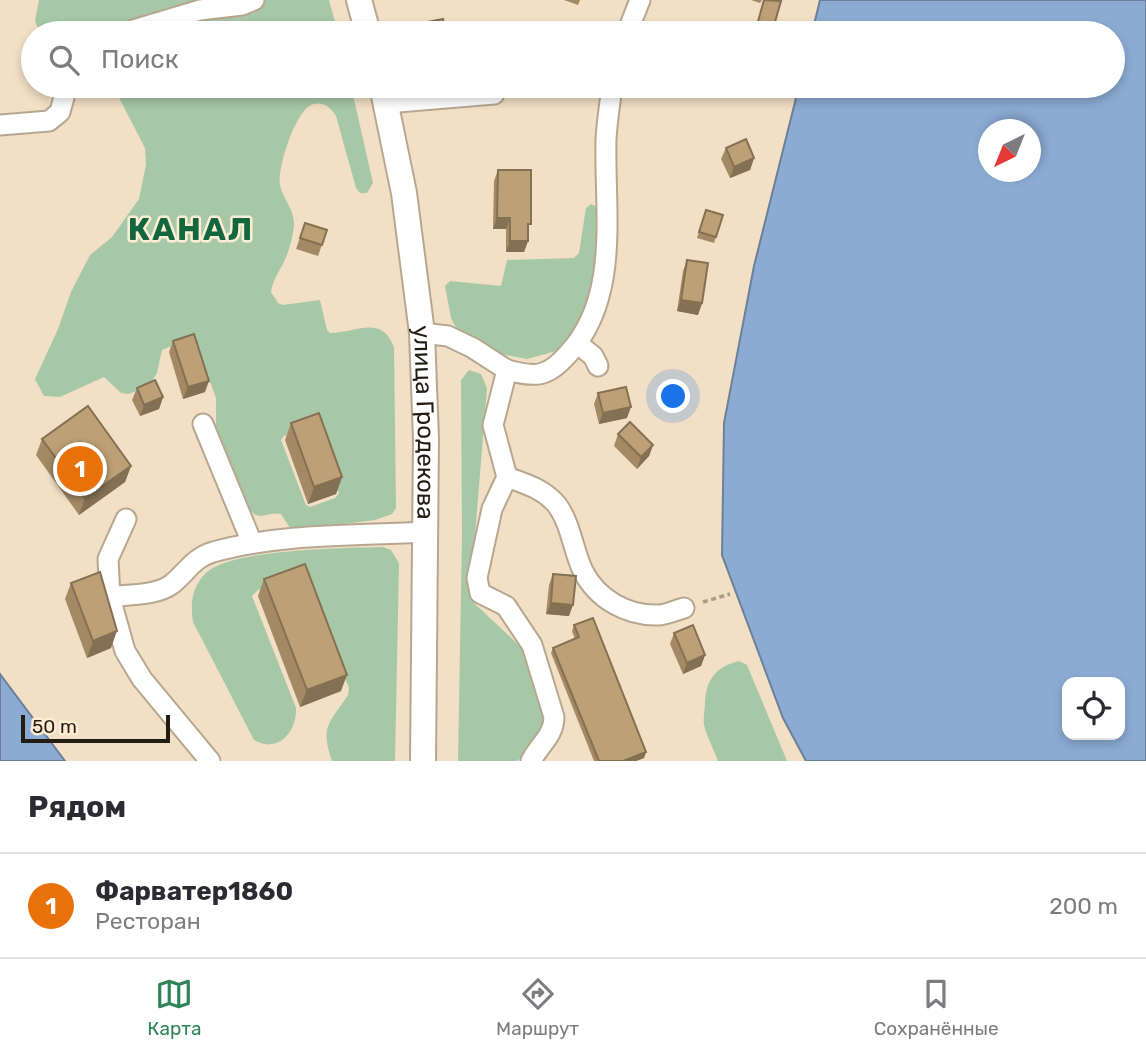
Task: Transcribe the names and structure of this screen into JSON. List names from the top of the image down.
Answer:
{
  "streets": {
    "main road": ["улица Гродекова"]
  },
  "districts": ["КАНАЛ"],
  "scale_bar": "50 m",
  "north": "bottom left",
  "page": {
    "search": "Поиск",
    "pins": "1",
    "scale": "50 m",
    "heading": "Рядом",
    "list": [
      {
        "mark": "1",
        "name": "Фарватер1860",
        "note": "Ресторан",
        "value": "200 m"
      }
    ],
    "nav": ["Карта", "Маршрут", "Сохранённые"]
  }
}
